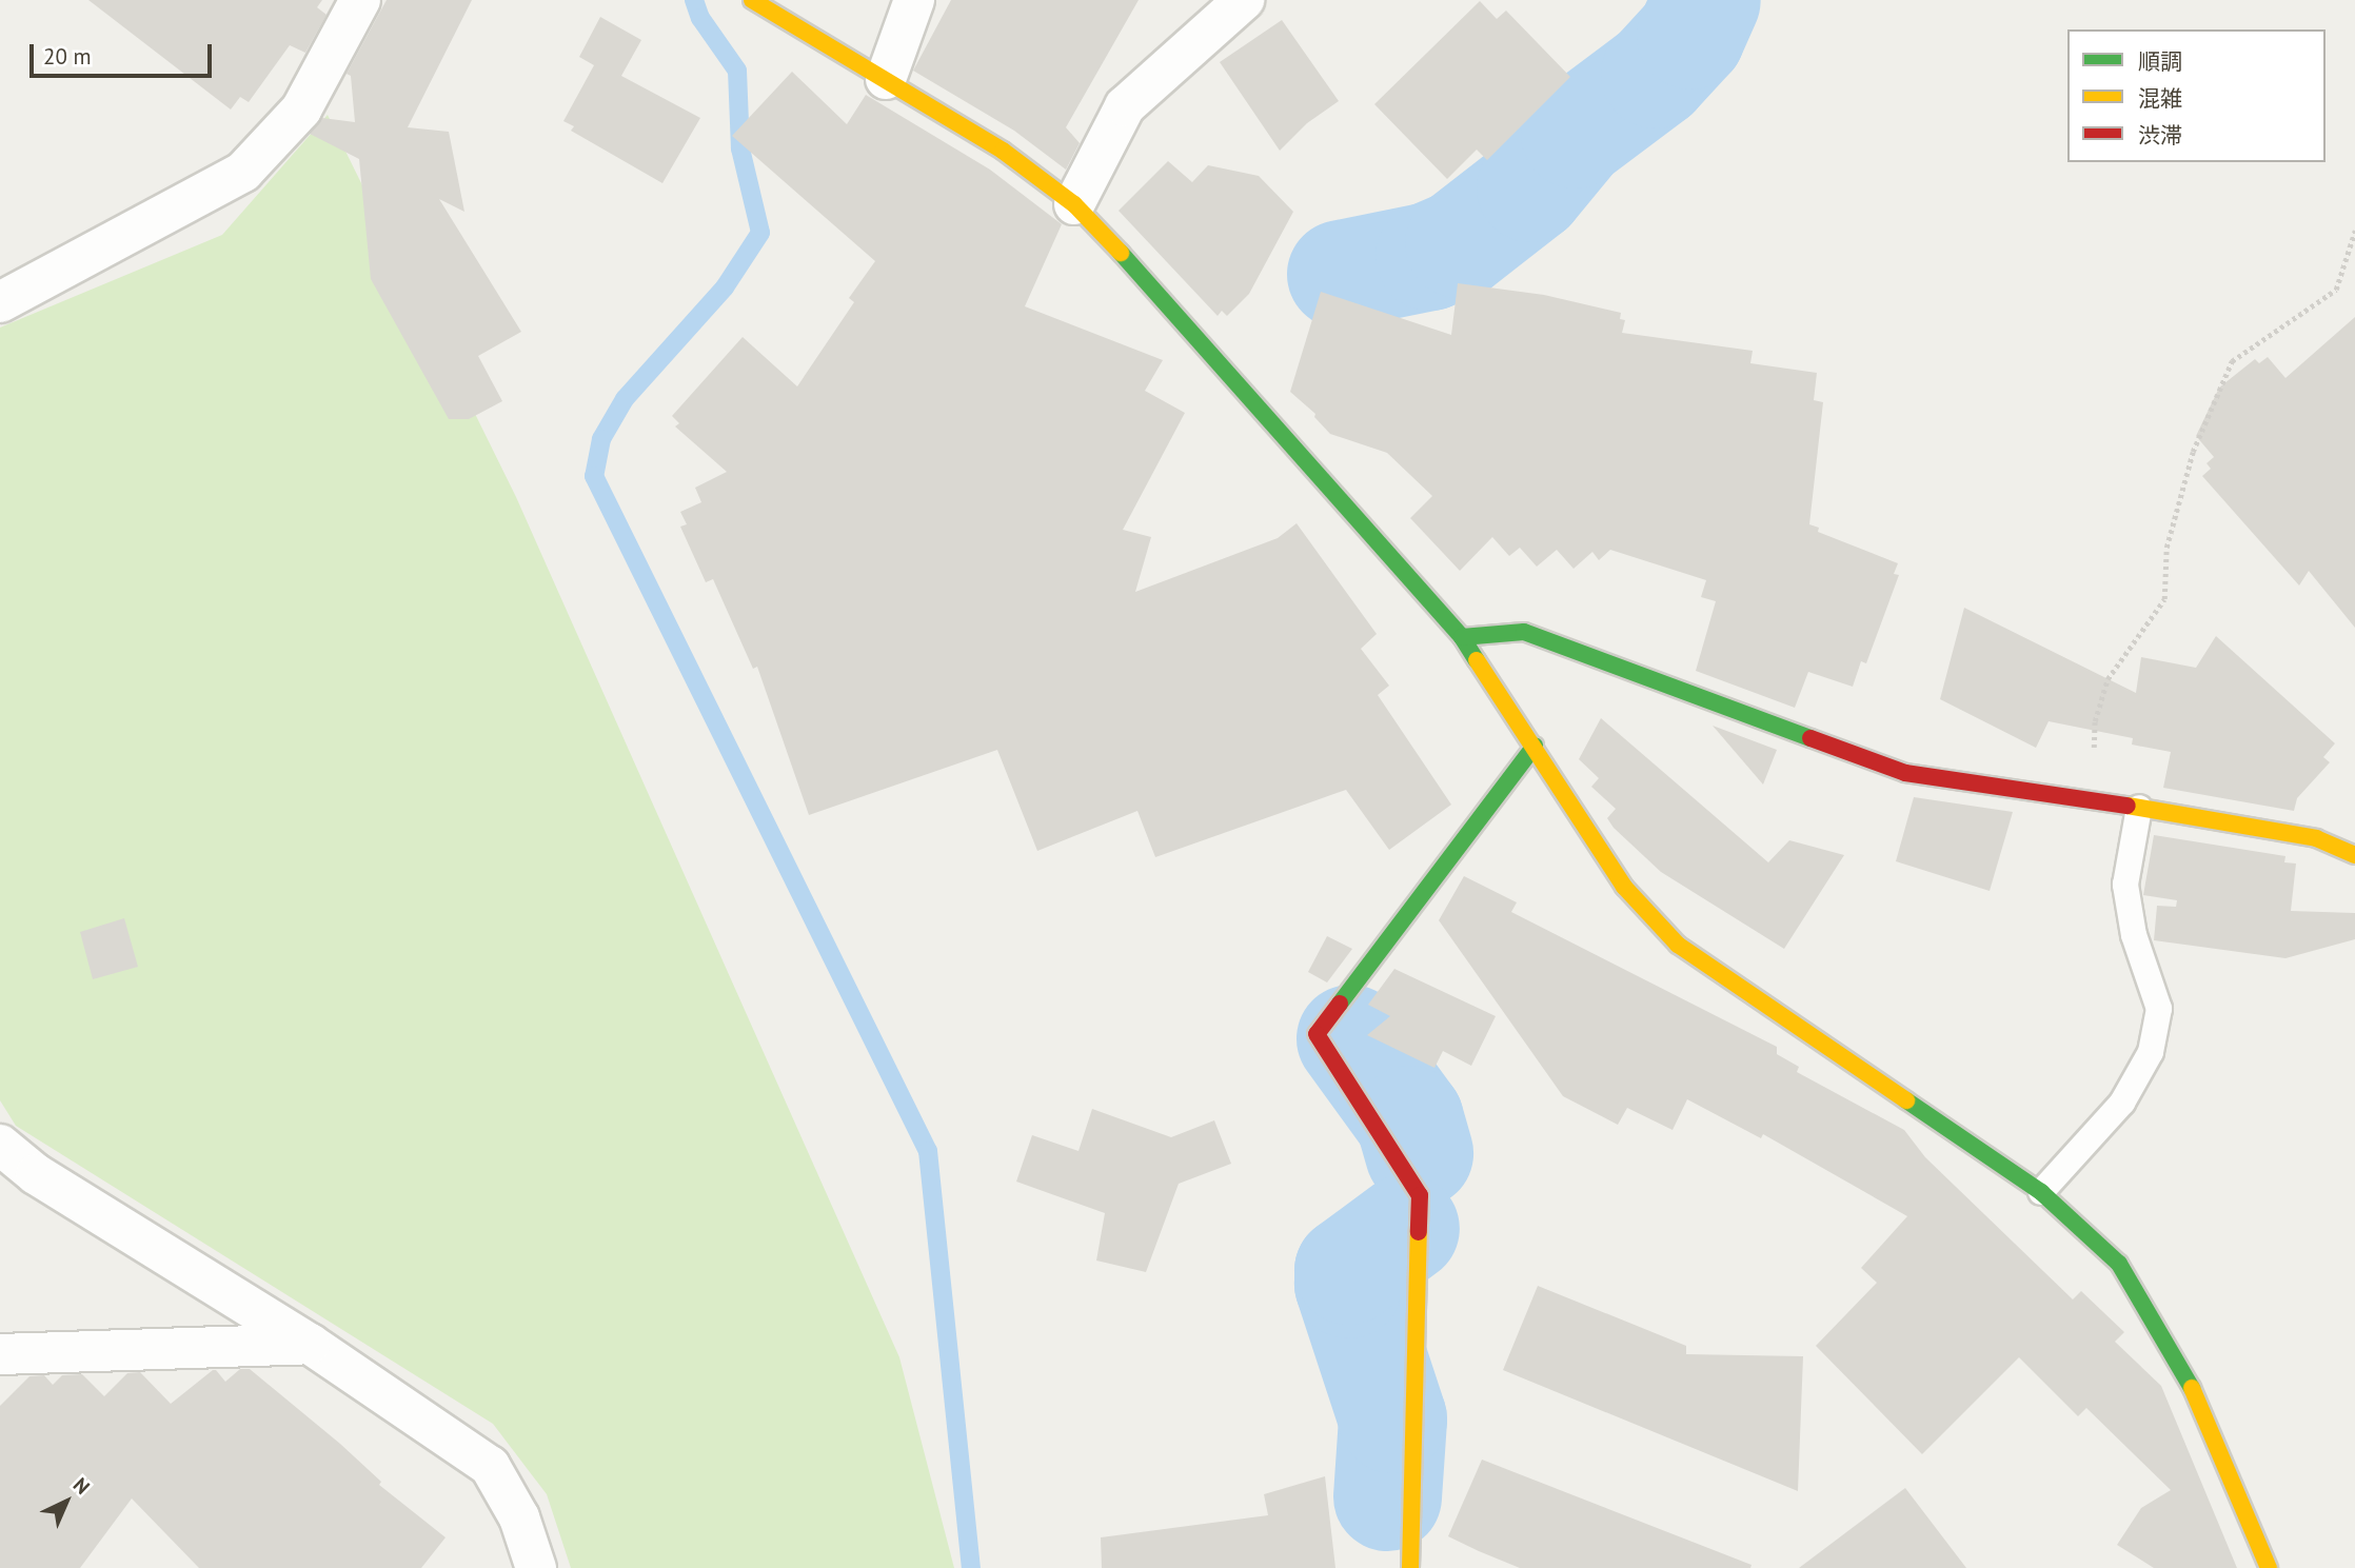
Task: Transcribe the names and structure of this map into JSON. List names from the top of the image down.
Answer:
{
  "legend": ["順調", "混雑", "渋滞"],
  "scale_bar": "20 m",
  "north": "top right"
}
